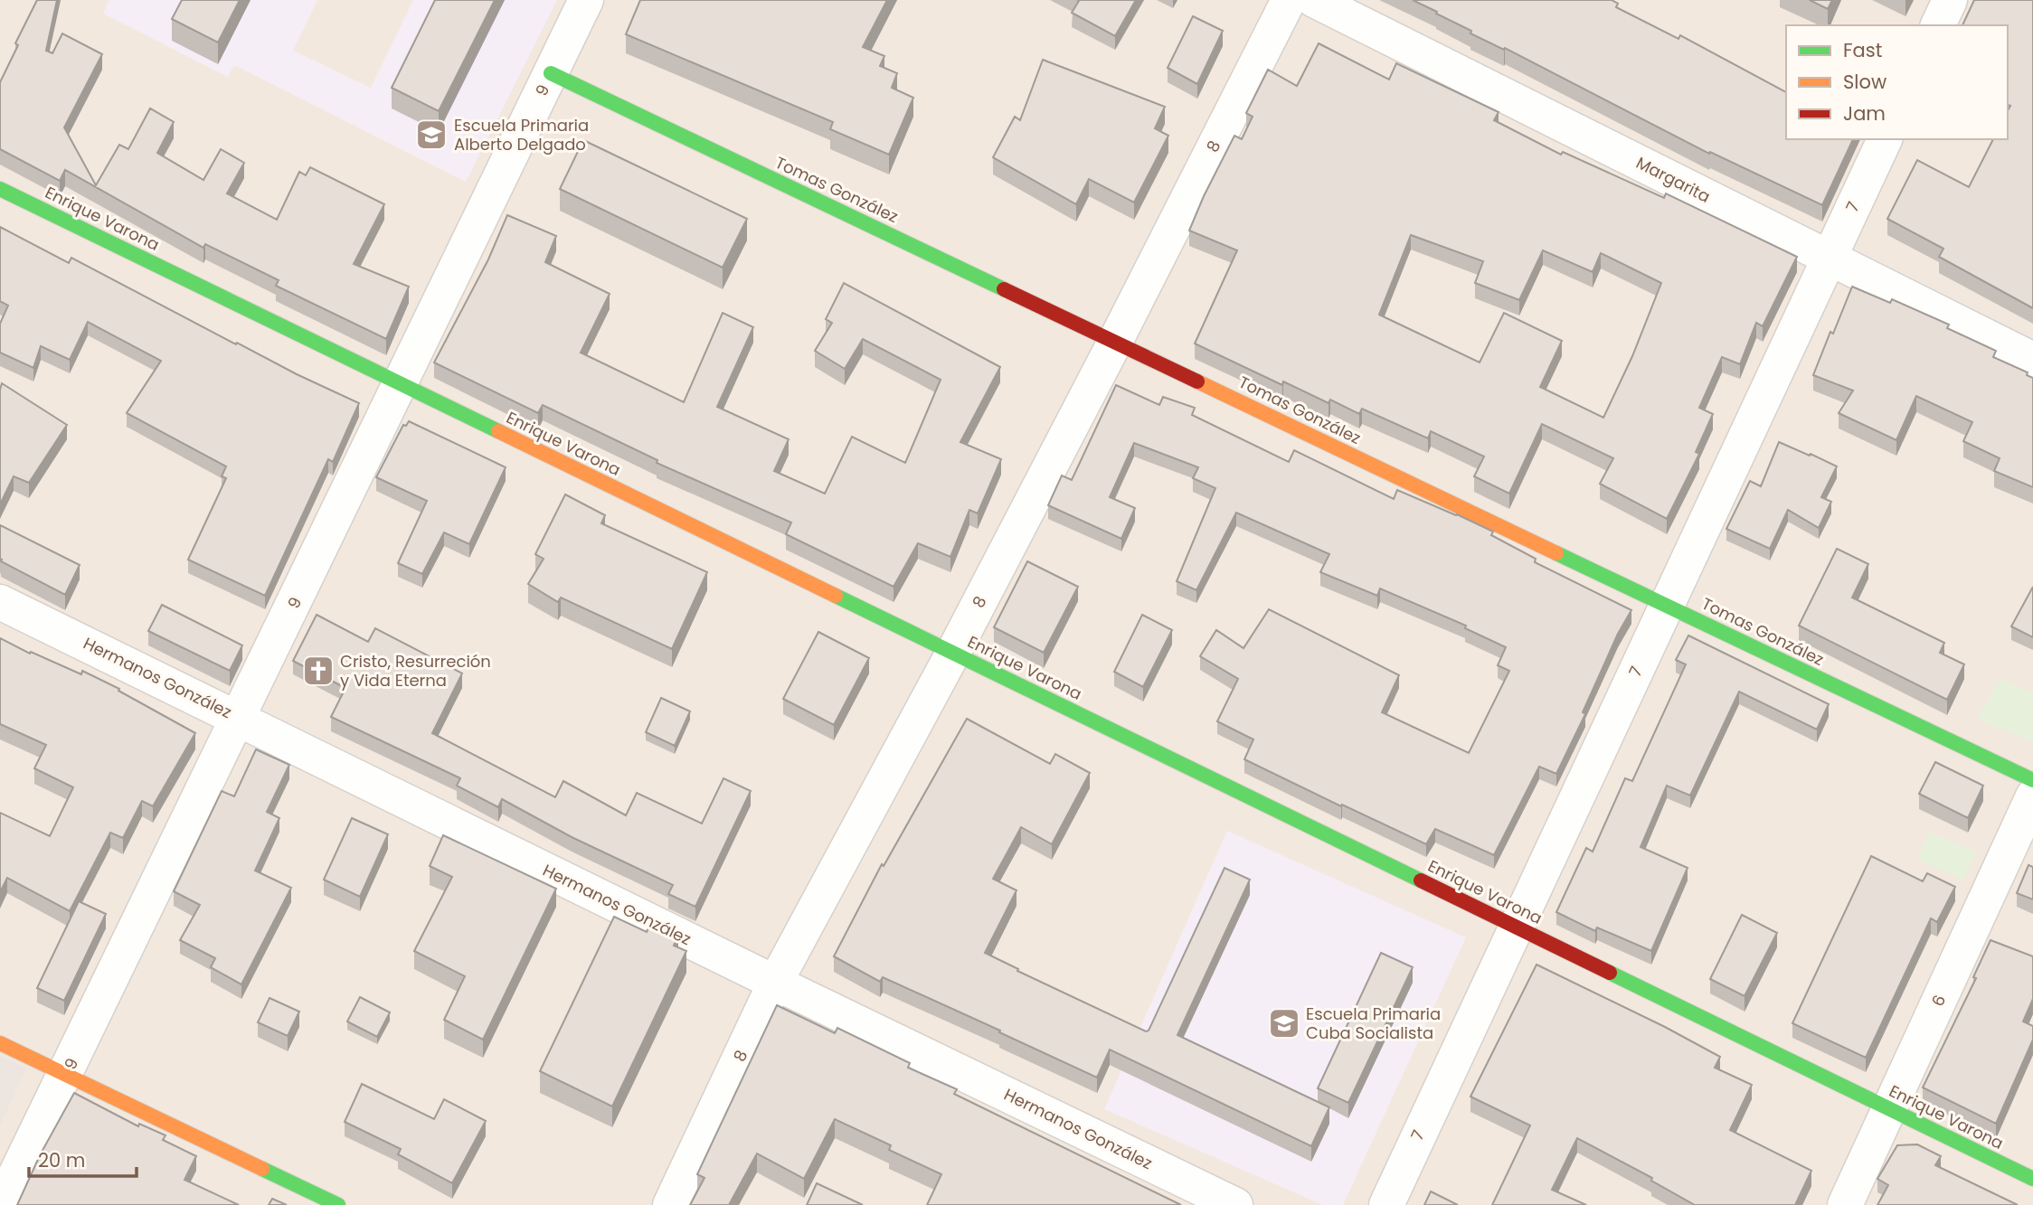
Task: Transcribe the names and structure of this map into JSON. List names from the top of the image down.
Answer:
{
  "streets": {
    "street": [
      "9",
      "8",
      "Margarita",
      "Tomas González",
      "7",
      "Enrique Varona",
      "Hermanos González",
      "6"
    ]
  },
  "crossings": [
    ["9", "Tomas González"],
    ["9", "Enrique Varona"],
    ["9", "Hermanos González"],
    ["8", "Tomas González"],
    ["8", "Enrique Varona"],
    ["8", "Hermanos González"],
    ["Margarita", "7"],
    ["Tomas González", "7"],
    ["7", "Enrique Varona"],
    ["Enrique Varona", "6"]
  ],
  "places": {
    "school or university": ["Escuela Primaria Alberto Delgado", "Escuela Primaria Cuba Socialista"],
    "church": ["Cristo, Resurreción y Vida Eterna"]
  },
  "legend": ["Fast", "Slow", "Jam"],
  "scale_bar": "20 m"
}
